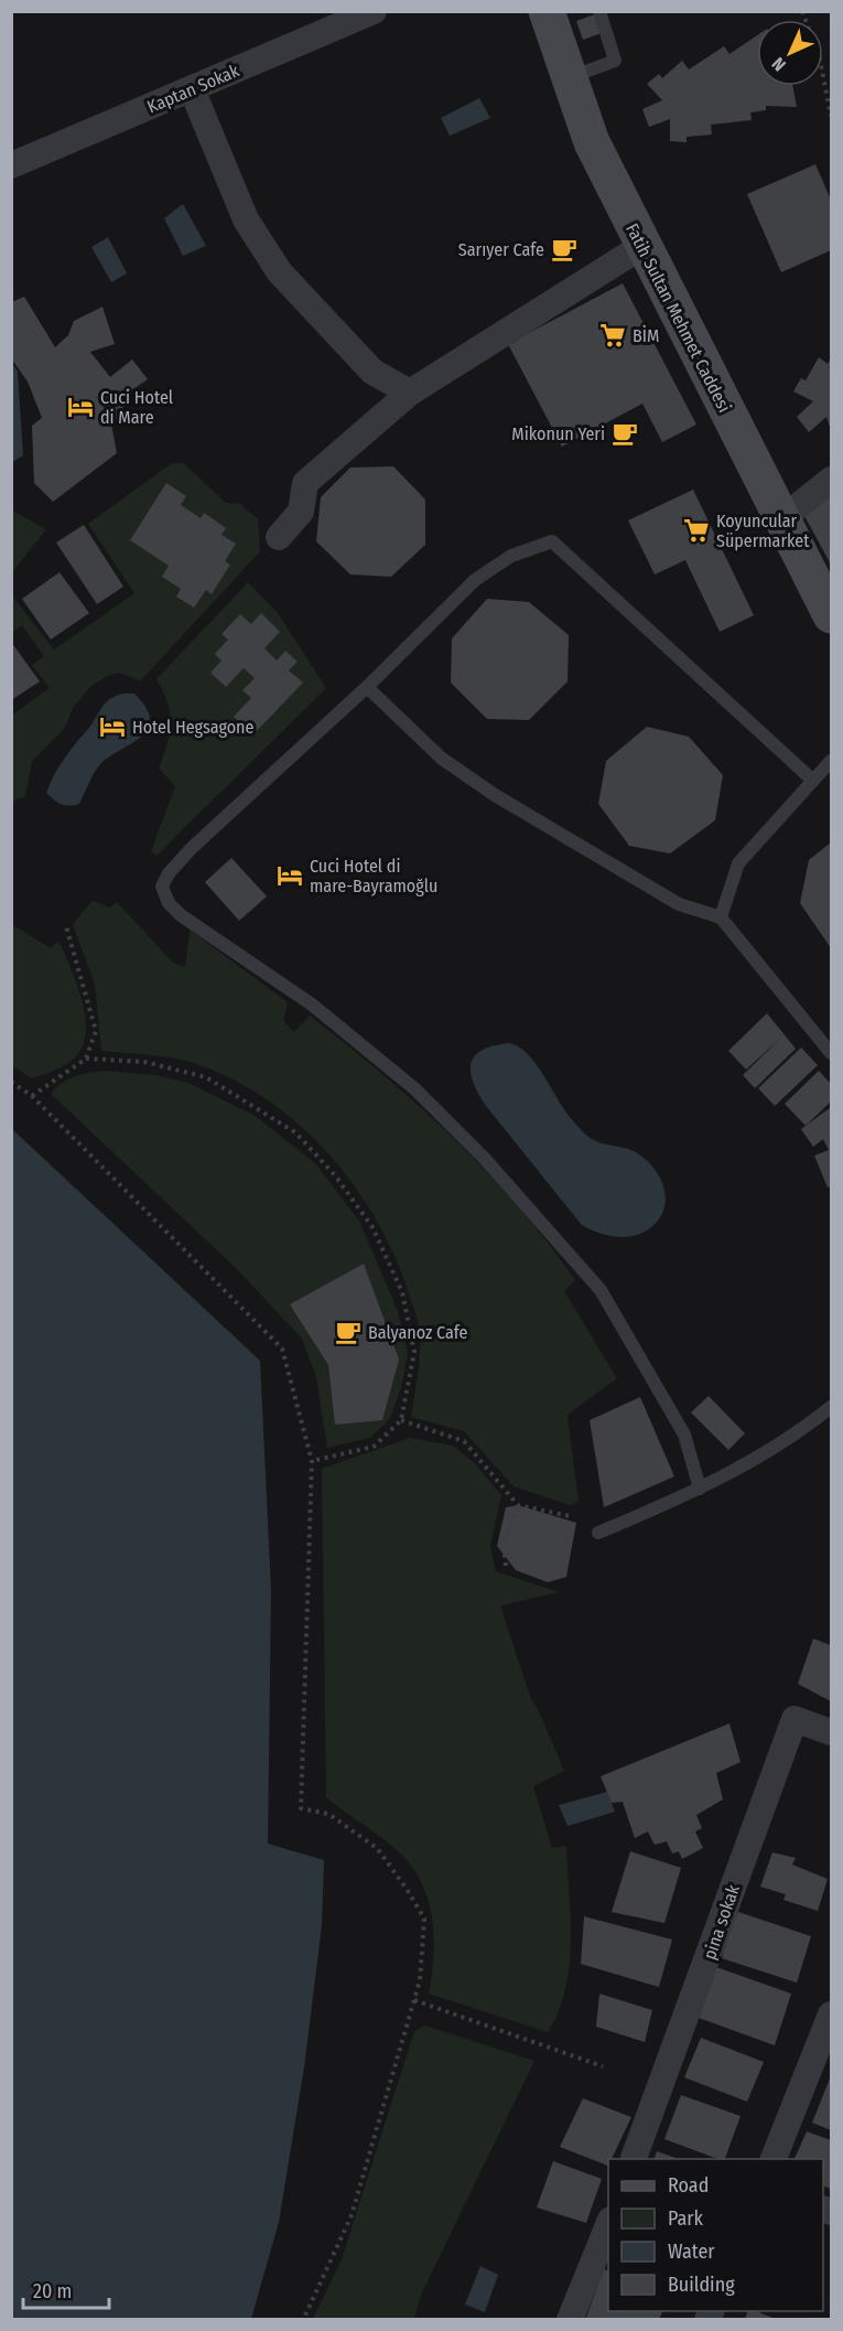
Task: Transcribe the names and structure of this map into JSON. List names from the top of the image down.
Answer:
{
  "streets": {
    "street": ["Kaptan Sokak", "Fatih Sultan Mehmet Caddesi", "pina sokak"]
  },
  "places": {
    "cafe": ["Sarıyer Cafe", "Mikonun Yeri", "Balyanoz Cafe"],
    "supermarket": ["BİM", "Koyuncular Süpermarket"],
    "hotel": ["Cuci Hotel di Mare", "Hotel Hegsagone", "Cuci Hotel di mare-Bayramoğlu"]
  },
  "legend": [
    "Road",
    "Park",
    "Water",
    "Building"
  ],
  "scale_bar": "20 m",
  "north": "bottom left"
}
